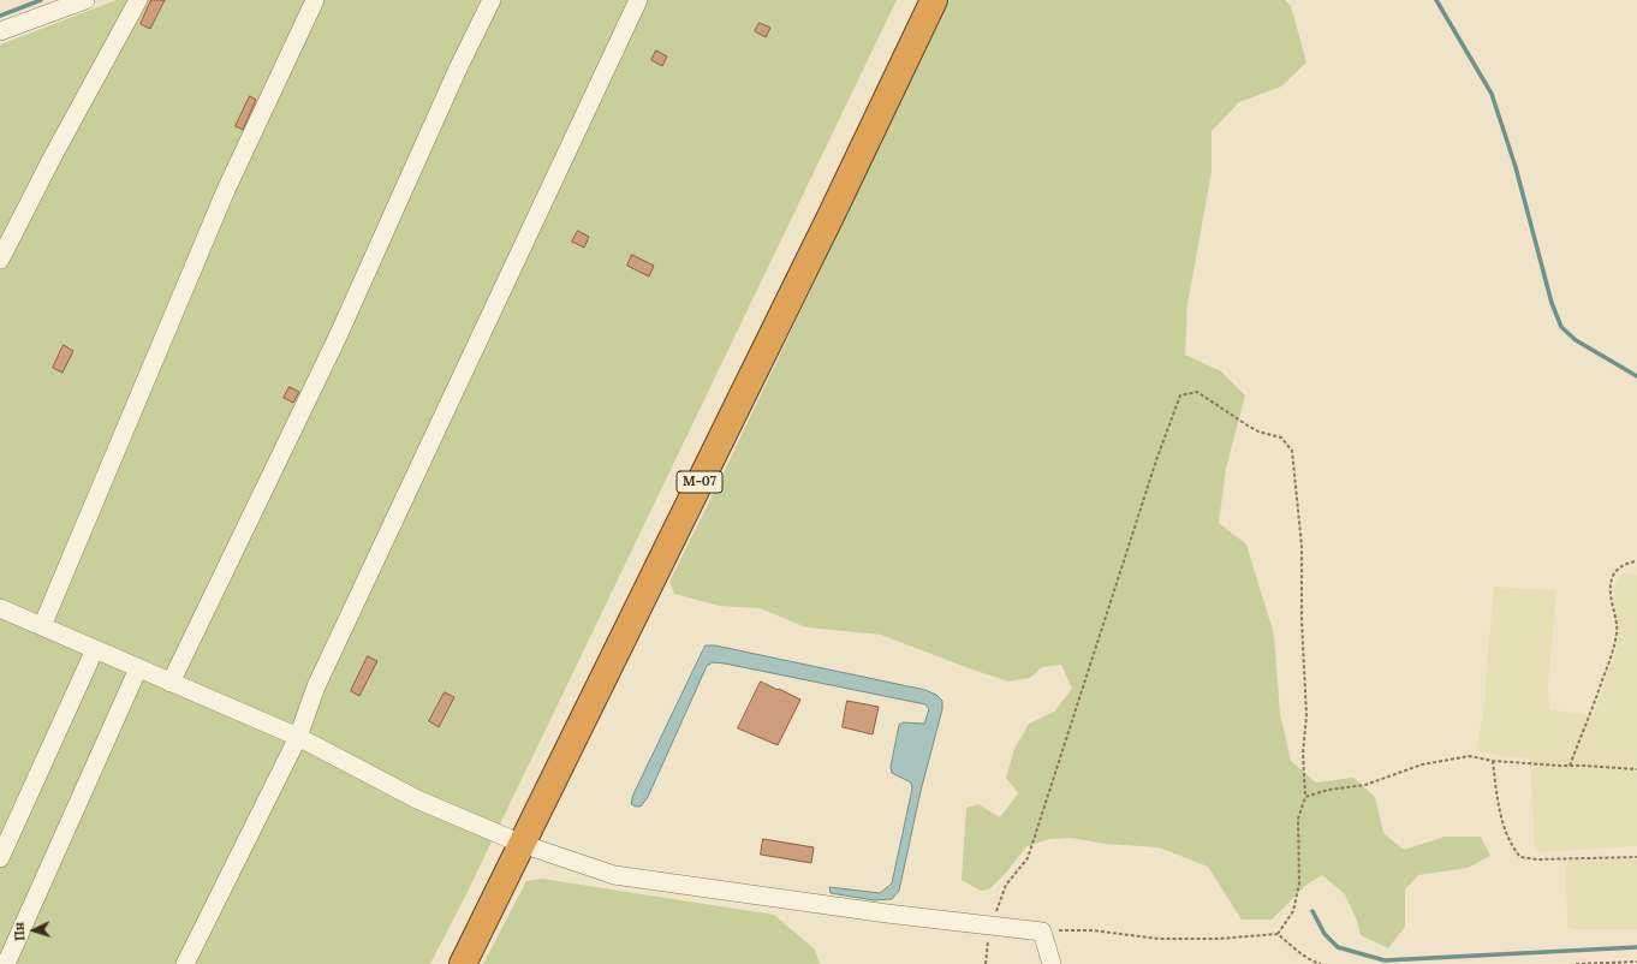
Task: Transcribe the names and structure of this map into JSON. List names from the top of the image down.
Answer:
{
  "streets": {
    "highway": ["М-07"]
  },
  "north": "left"
}
